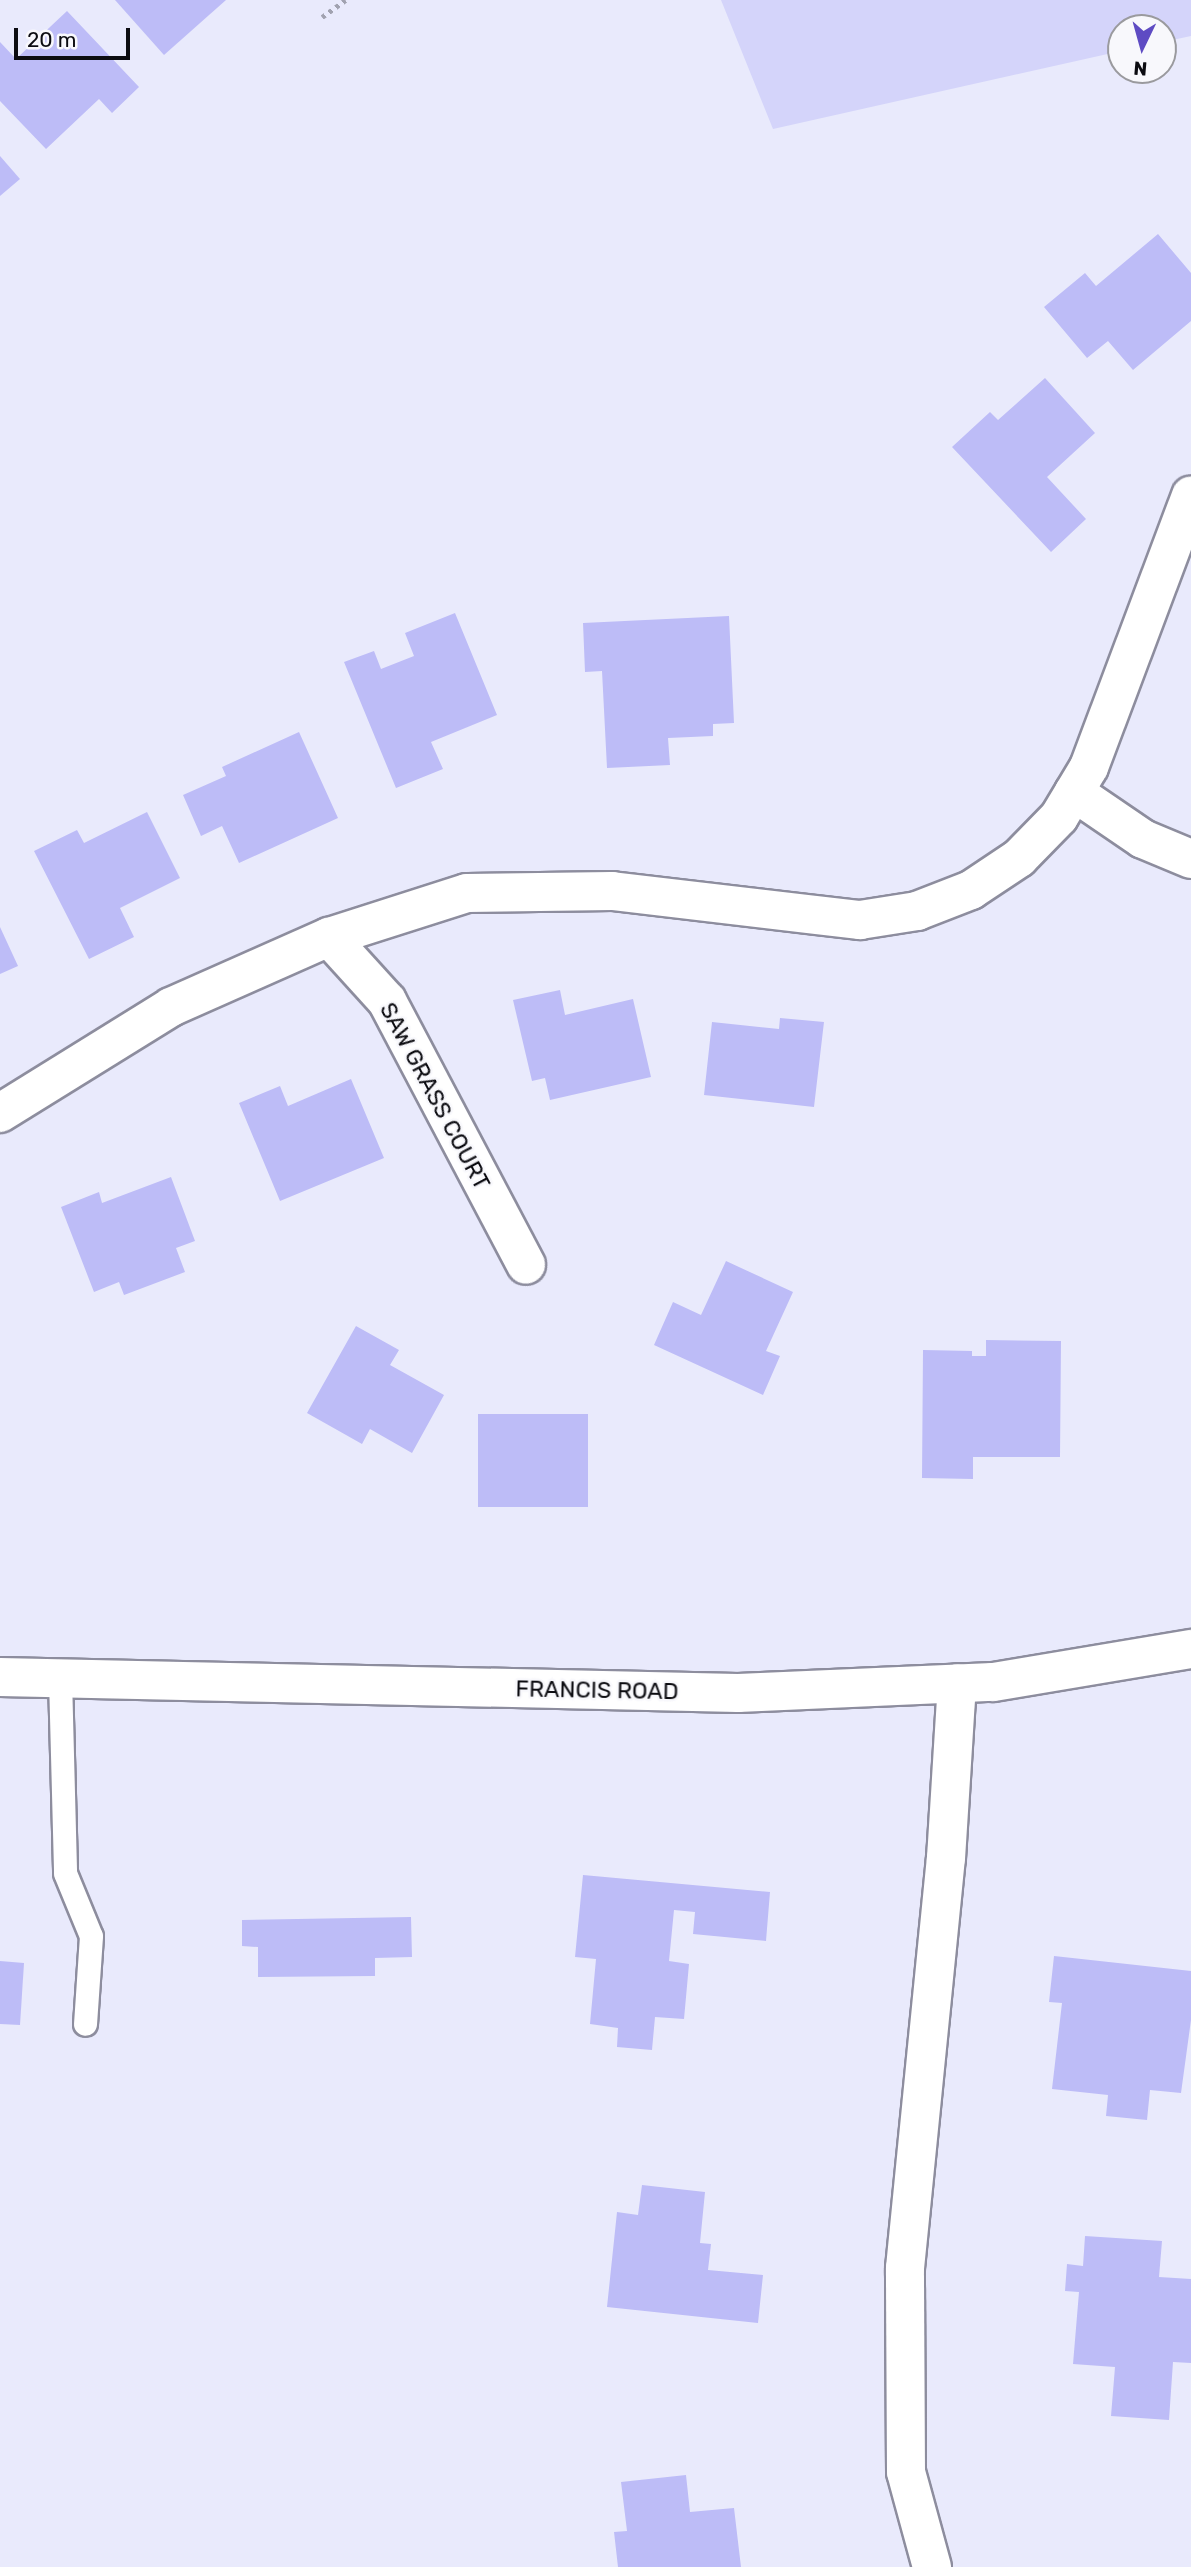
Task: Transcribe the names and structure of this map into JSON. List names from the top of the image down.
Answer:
{
  "streets": {
    "street": ["SAW GRASS COURT", "FRANCIS ROAD"]
  },
  "scale_bar": "20 m",
  "north": "bottom"
}
